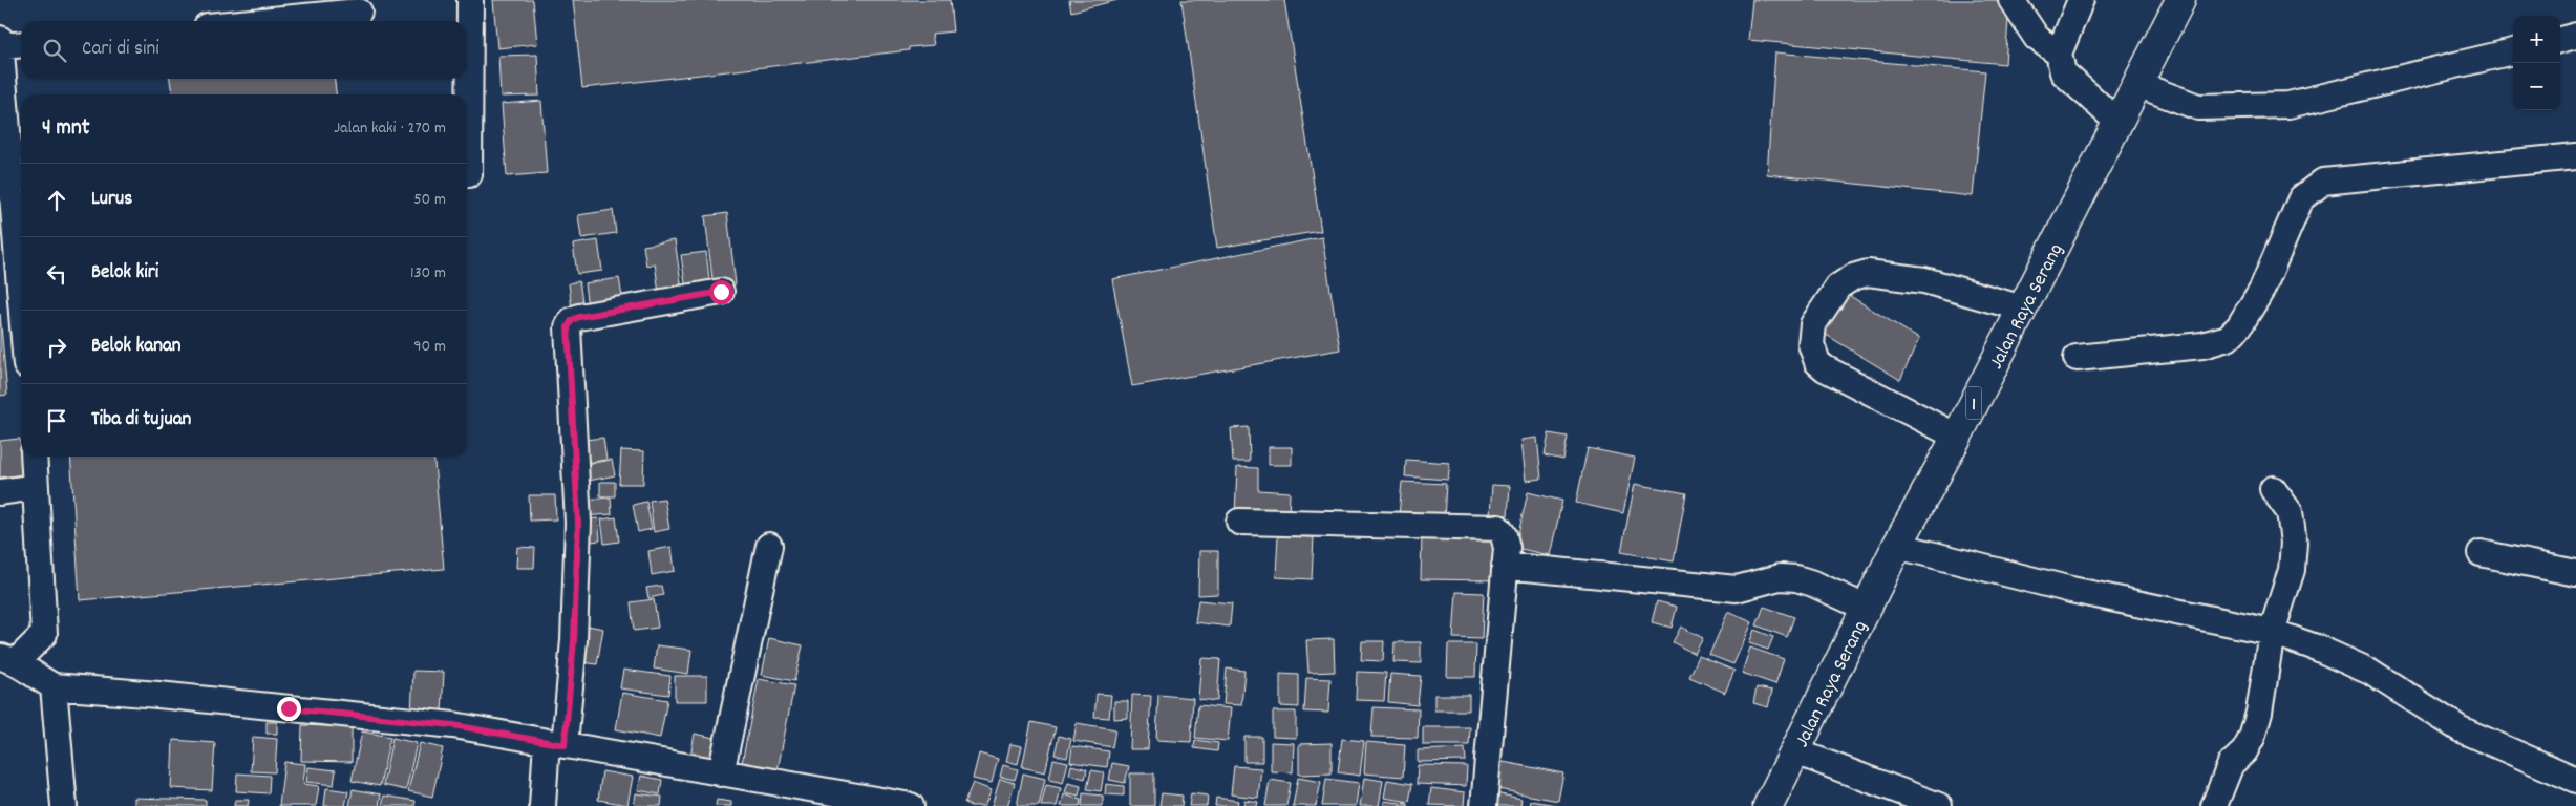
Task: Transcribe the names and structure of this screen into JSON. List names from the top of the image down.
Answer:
{
  "streets": {
    "highway": ["Jalan Raya Serang", "1"]
  },
  "page": {
    "map_buttons": ["+", "−"],
    "search": "Cari di sini",
    "heading": ["4 mnt", "Jalan kaki · 270 m"],
    "list": [
      ["Lurus", "50 m"],
      ["Belok kiri", "130 m"],
      ["Belok kanan", "90 m"],
      "Tiba di tujuan"
    ]
  }
}
